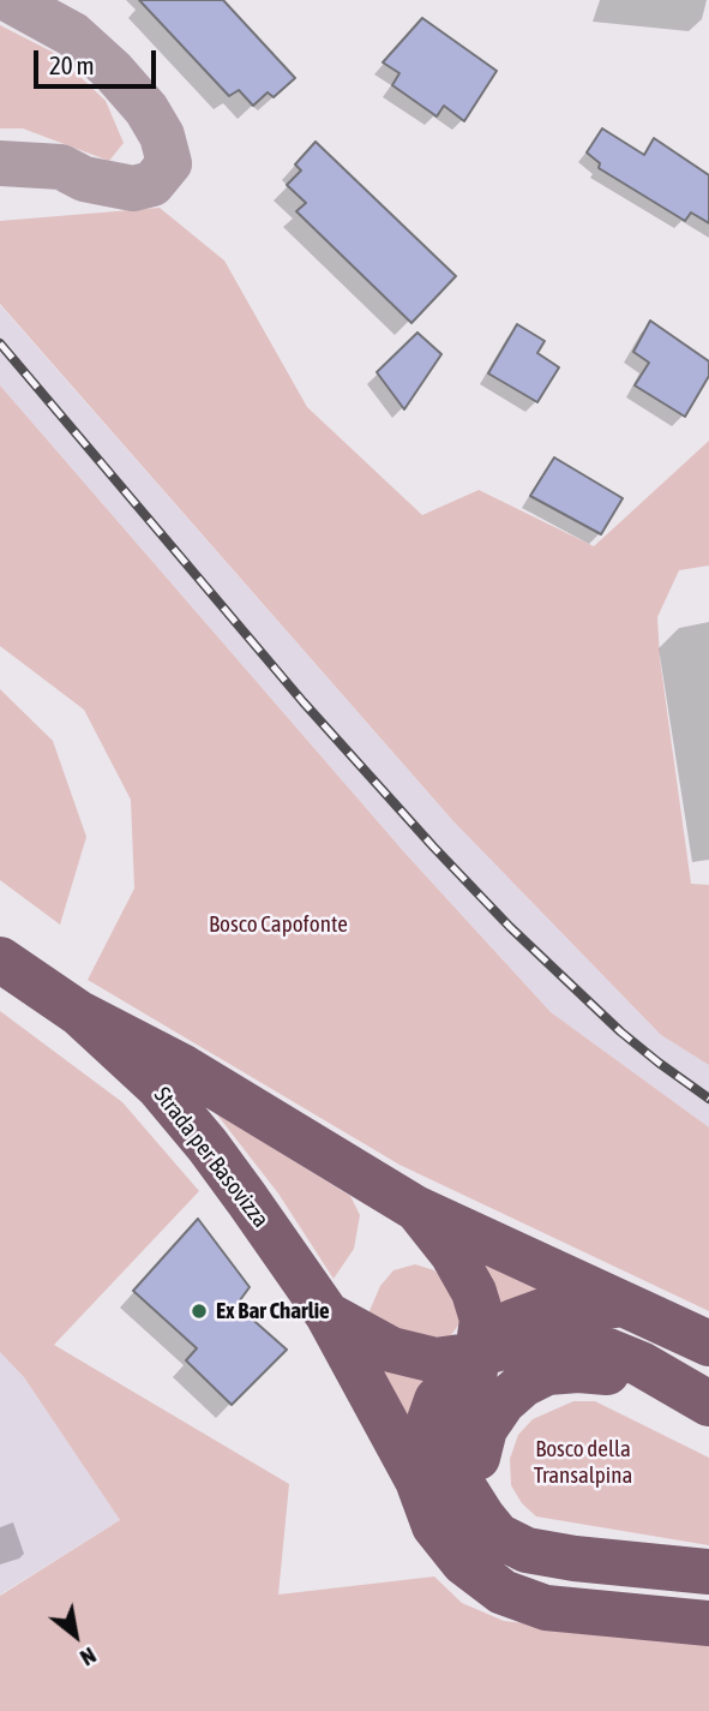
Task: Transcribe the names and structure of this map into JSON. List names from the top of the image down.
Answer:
{
  "streets": {
    "main road": ["Strada per Basovizza"]
  },
  "parks": ["Bosco Capofonte", "Bosco della Transalpina"],
  "places": ["Ex Bar Charlie"],
  "scale_bar": "20 m",
  "north": "bottom right"
}
